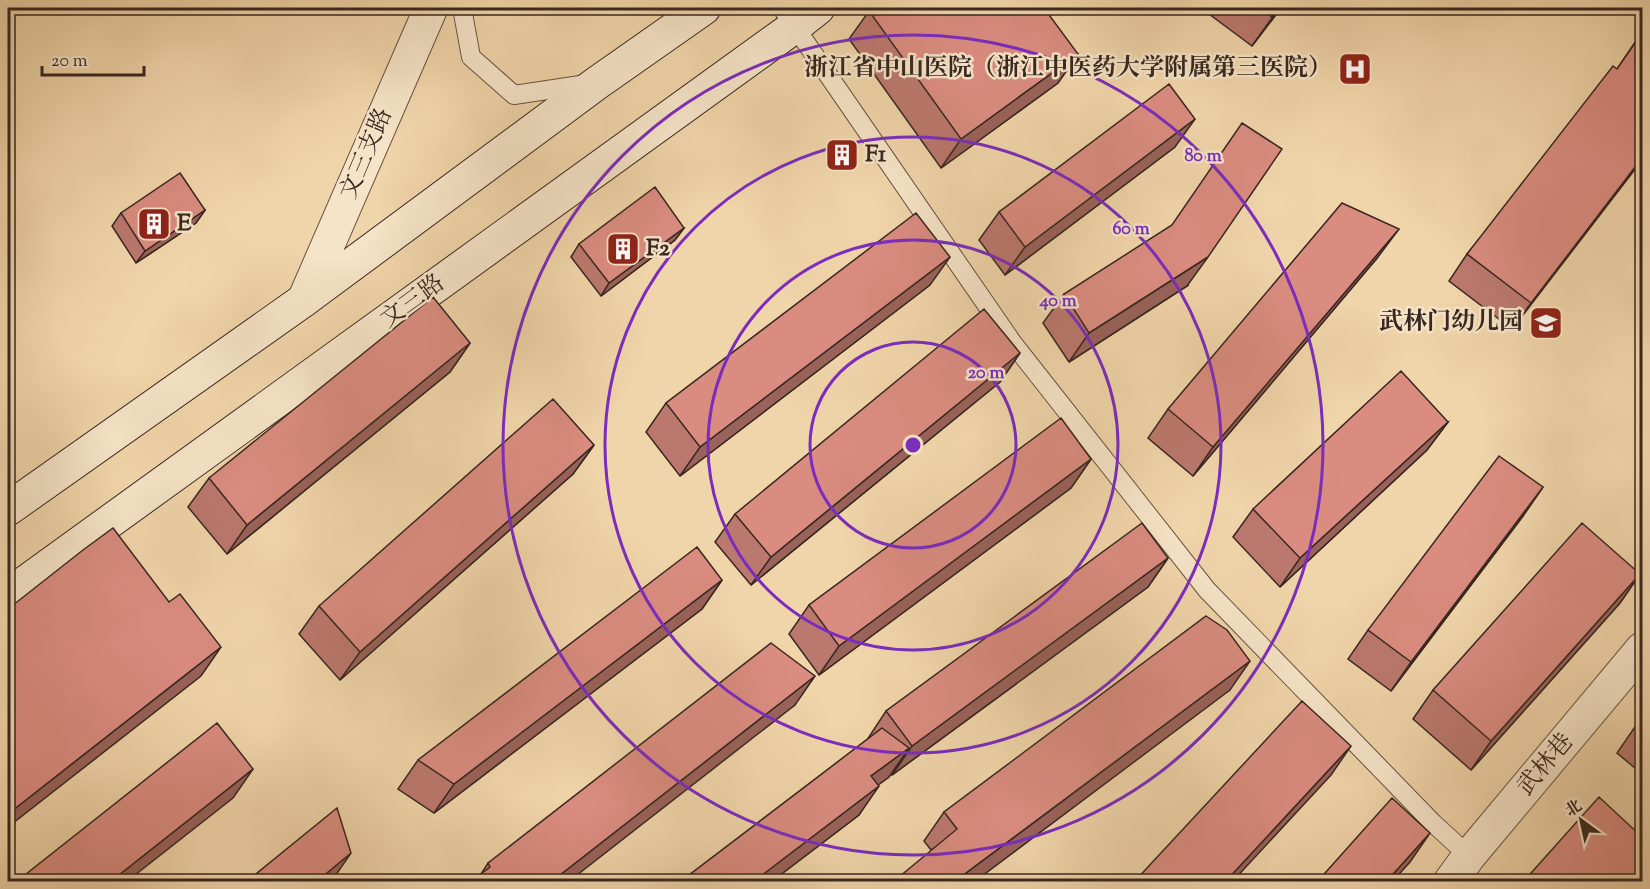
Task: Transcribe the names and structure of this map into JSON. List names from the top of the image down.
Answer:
{
  "streets": {
    "main road": ["文三支路", "文三路", "武林巷"]
  },
  "places": {
    "hospital": ["浙江省中山医院（浙江中医药大学附属第三医院）"],
    "building": ["F1", "E", "F2"],
    "school or university": ["武林门幼儿园"]
  },
  "scale_bar": "20 m",
  "north": "top left",
  "rings": [
    "80 m",
    "60 m",
    "40 m",
    "20 m"
  ]
}
